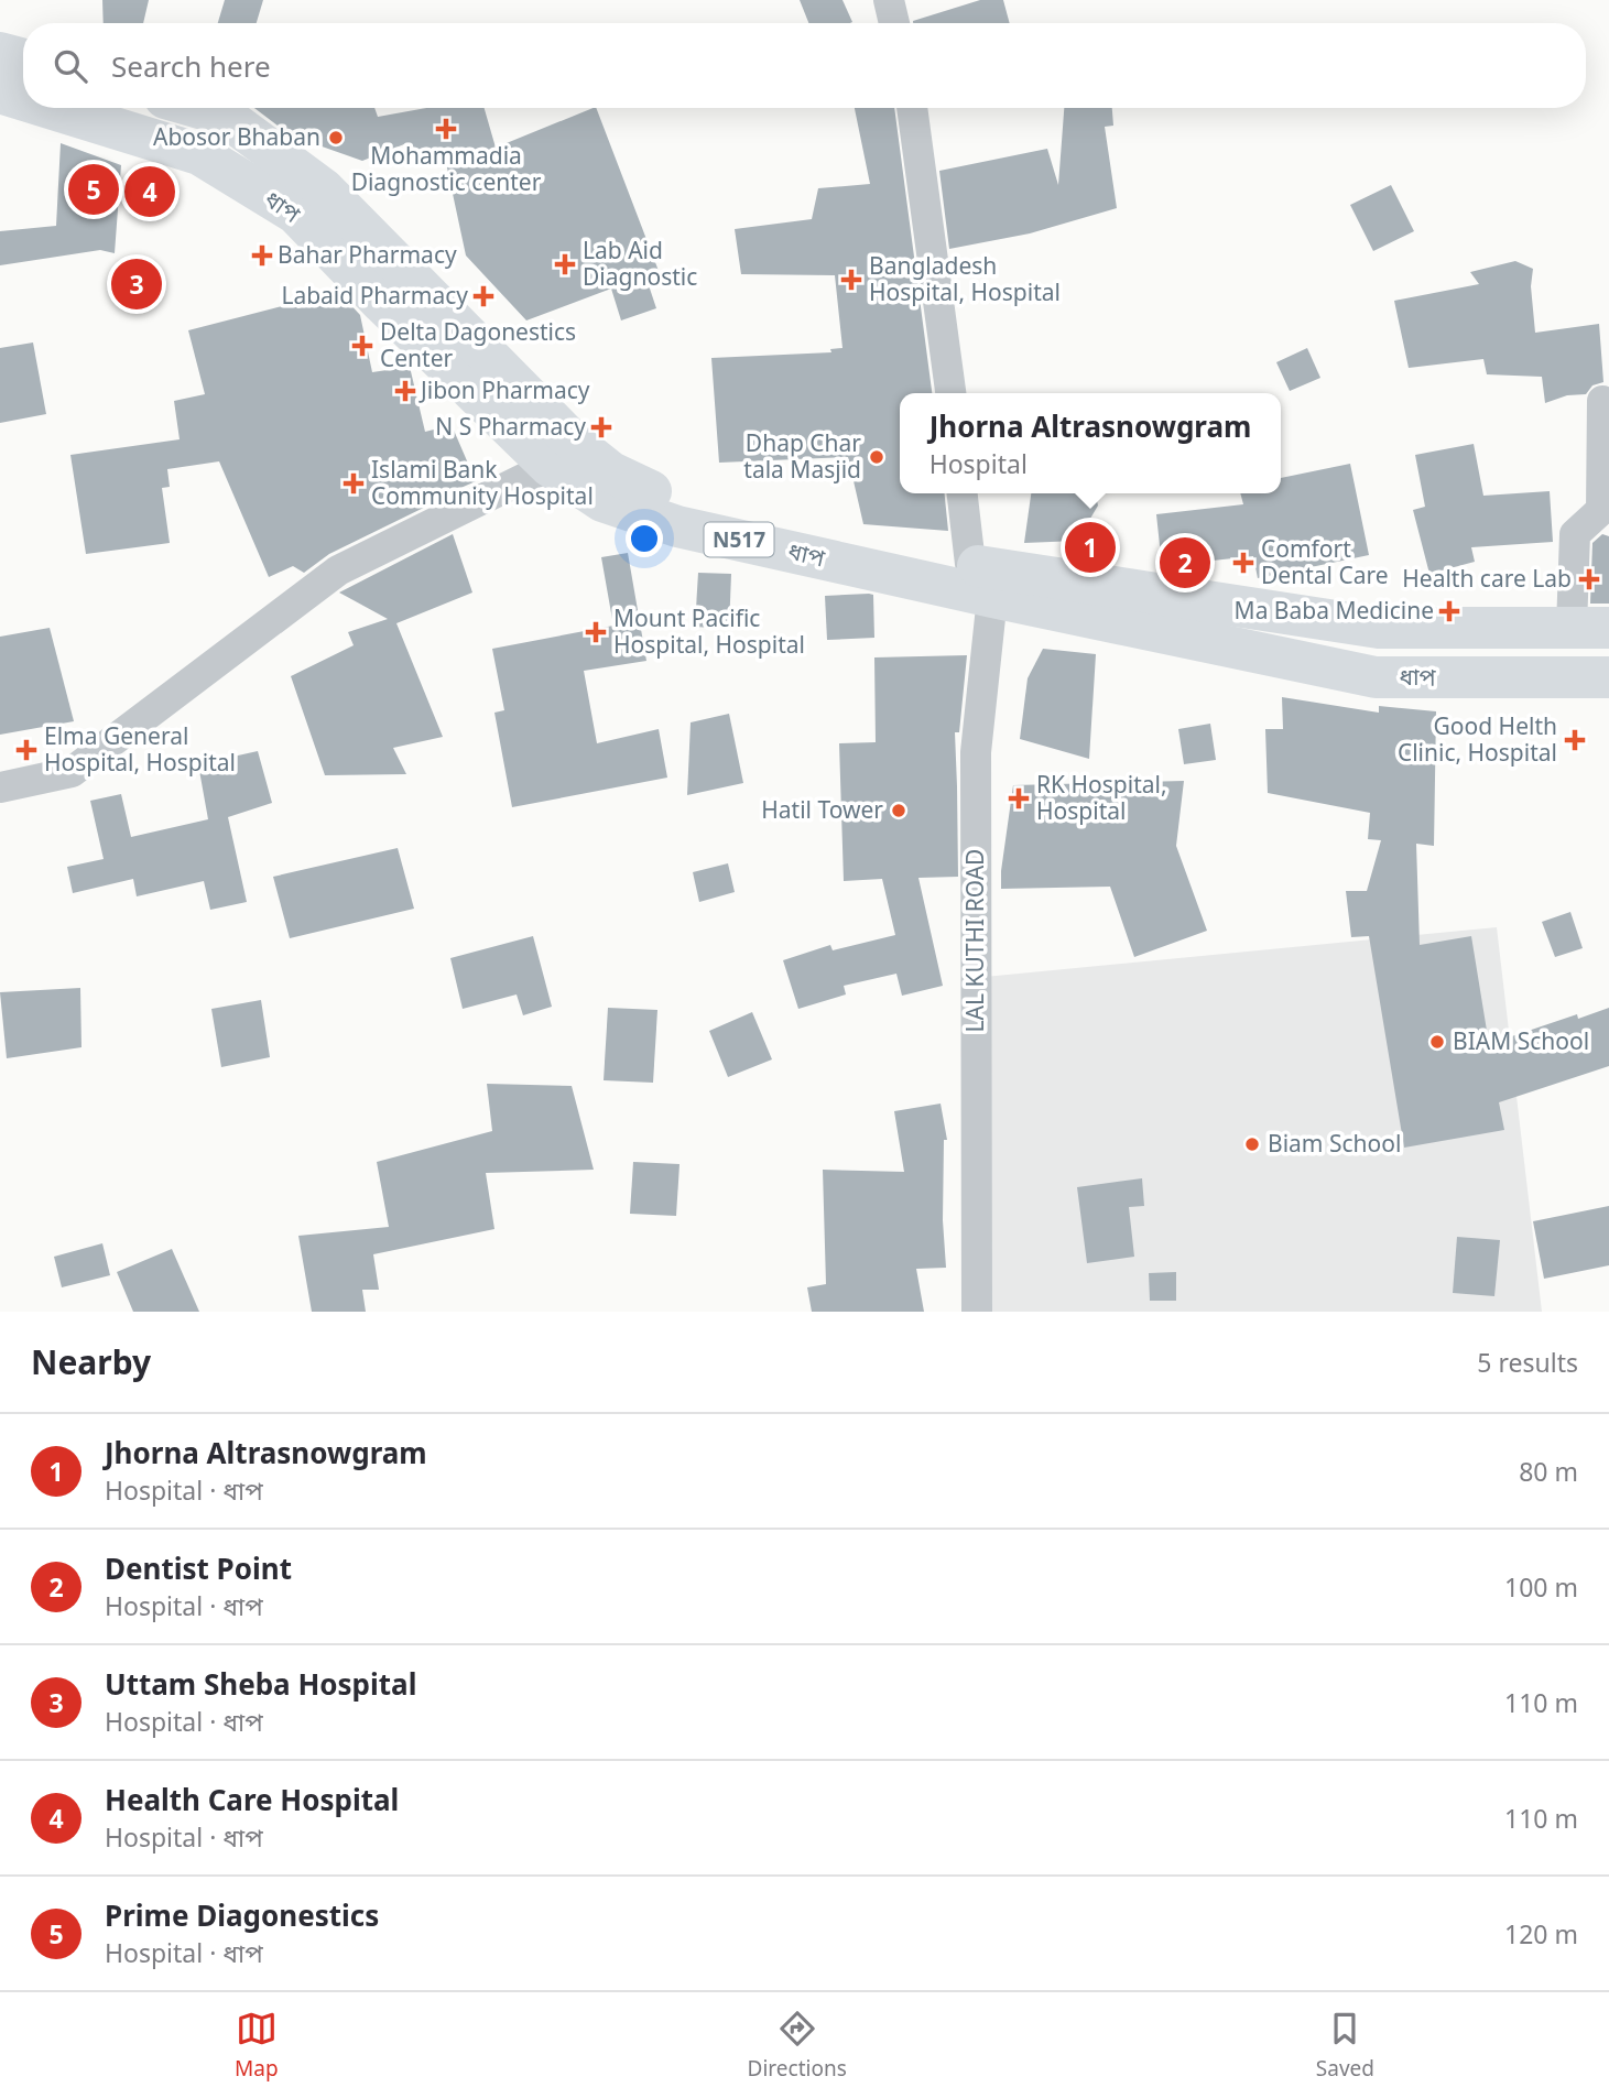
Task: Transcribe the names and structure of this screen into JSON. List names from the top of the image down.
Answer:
{
  "streets": {
    "highway": ["ধাপ", "N517"],
    "street": ["LAL KUTHI ROAD"]
  },
  "crossings": [
    ["ধাপ", "LAL KUTHI ROAD"]
  ],
  "places": {
    "health": [
      "Mohammadia Diagnostic center",
      "Bahar Pharmacy",
      "Lab Aid Diagnostic",
      "Bangladesh Hospital, Hospital",
      "Labaid Pharmacy",
      "Delta Dagonestics Center",
      "Jibon Pharmacy",
      "N S Pharmacy",
      "Islami Bank Community Hospital",
      "Comfort Dental Care",
      "Health care Lab",
      "Ma Baba Medicine",
      "Mount Pacific Hospital, Hospital",
      "Good Helth Clinic, Hospital",
      "Elma General Hospital, Hospital",
      "RK Hospital, Hospital"
    ],
    "other": [
      "Abosor Bhaban",
      "Dhap Char tala Masjid",
      "Hatil Tower",
      "BIAM School",
      "Biam School"
    ]
  },
  "page": {
    "search": "Search here",
    "pins": [
      "5",
      "4",
      "3",
      "1",
      "2"
    ],
    "popup": ["Jhorna Altrasnowgram", "Hospital"],
    "heading": ["Nearby", "5 results"],
    "list": [
      {
        "mark": "1",
        "name": "Jhorna Altrasnowgram",
        "note": "Hospital · ধাপ",
        "value": "80 m"
      },
      {
        "mark": "2",
        "name": "Dentist Point",
        "note": "Hospital · ধাপ",
        "value": "100 m"
      },
      {
        "mark": "3",
        "name": "Uttam Sheba Hospital",
        "note": "Hospital · ধাপ",
        "value": "110 m"
      },
      {
        "mark": "4",
        "name": "Health Care Hospital",
        "note": "Hospital · ধাপ",
        "value": "110 m"
      },
      {
        "mark": "5",
        "name": "Prime Diagonestics",
        "note": "Hospital · ধাপ",
        "value": "120 m"
      }
    ],
    "nav": ["Map", "Directions", "Saved"]
  }
}
